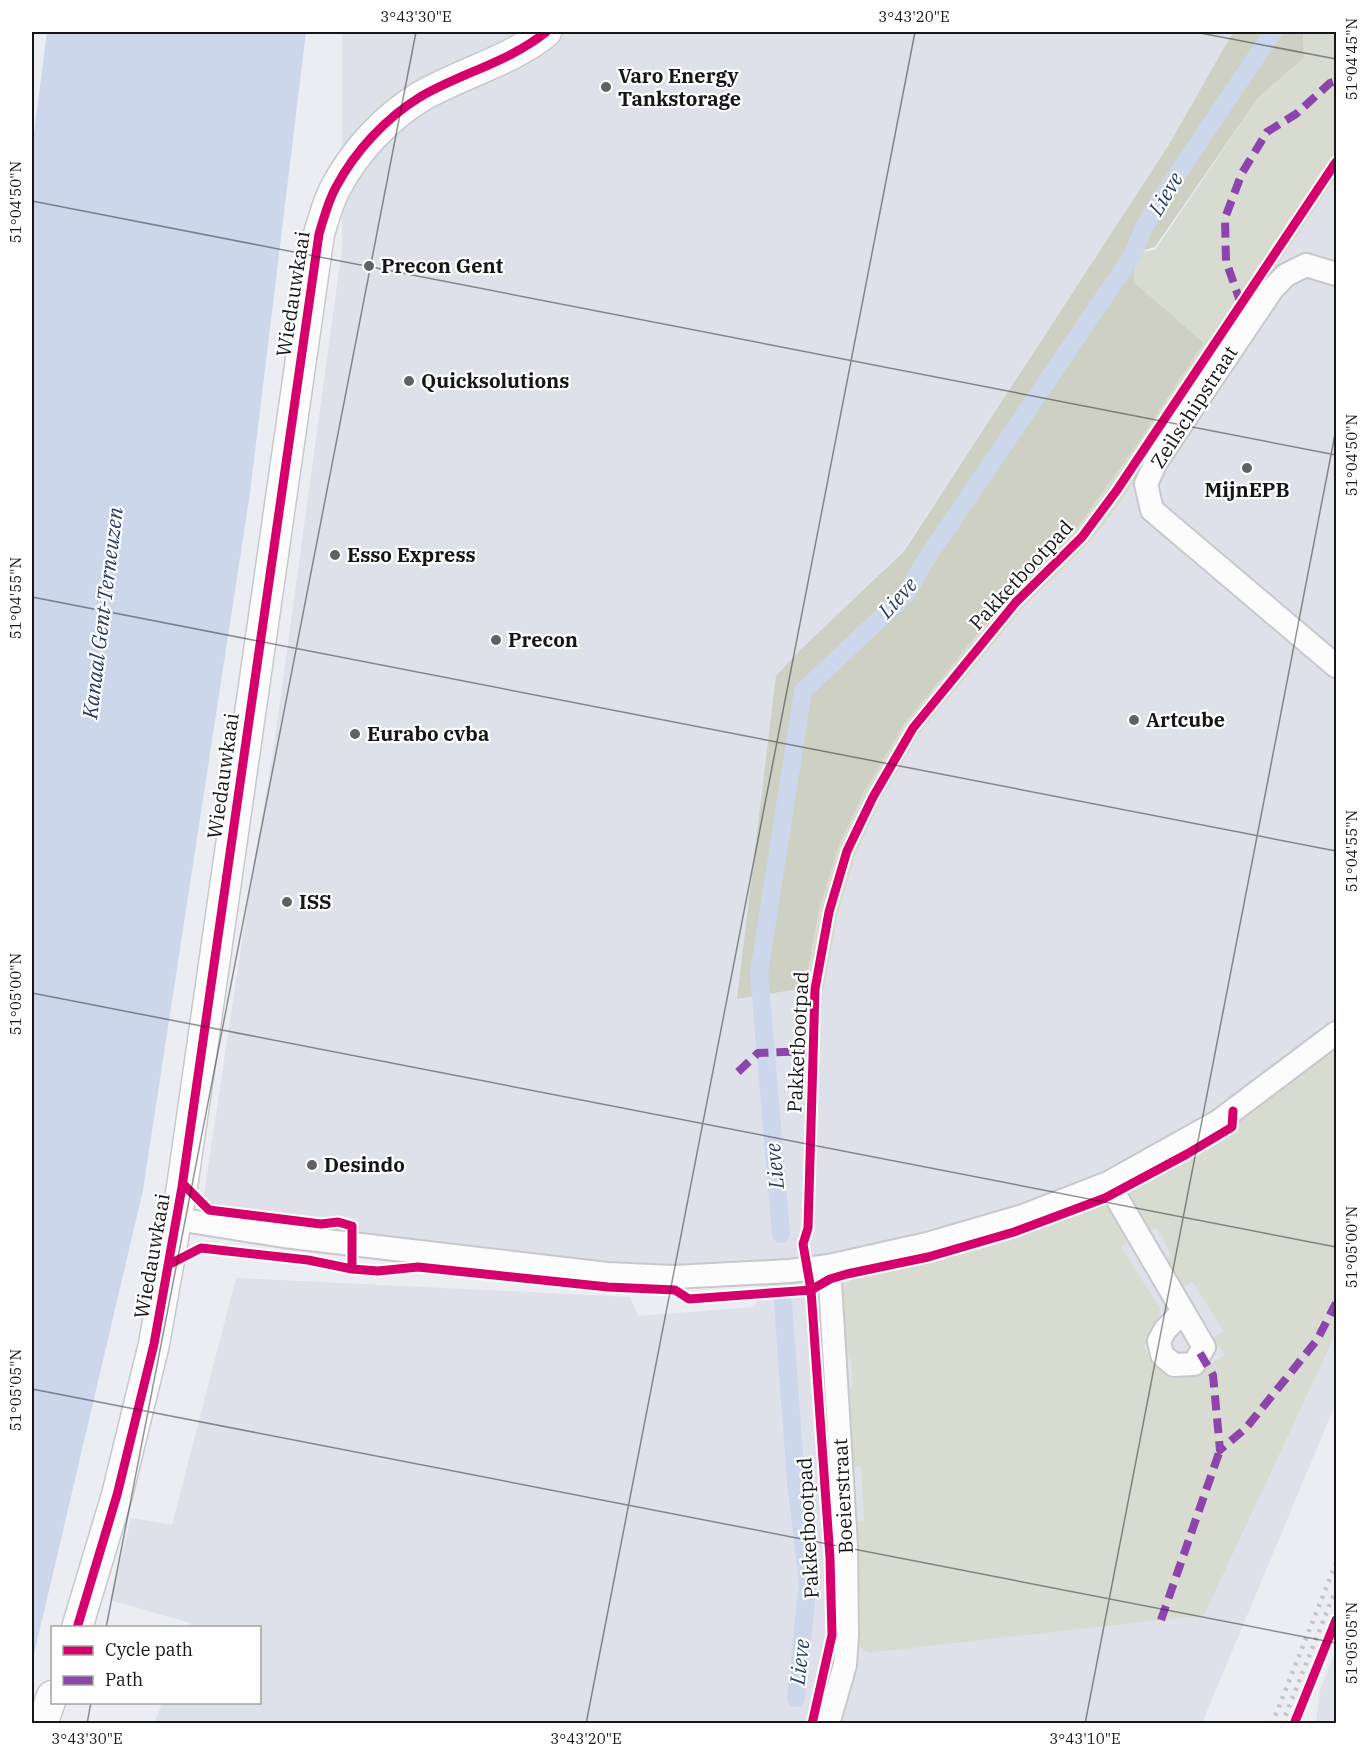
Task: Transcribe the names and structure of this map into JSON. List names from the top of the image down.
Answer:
{
  "streets": {
    "main road": ["Wiedauwkaai"],
    "street": ["Zeilschipstraat", "Boeierstraat"],
    "cycle path": ["Pakketbootpad"]
  },
  "water": ["Lieve", "Kanaal Gent-Terneuzen"],
  "places": [
    "Varo Energy Tankstorage",
    "Precon Gent",
    "Quicksolutions",
    "MijnEPB",
    "Esso Express",
    "Precon",
    "Artcube",
    "Eurabo cvba",
    "ISS",
    "Desindo"
  ],
  "legend": ["Cycle path", "Path"],
  "coordinates": [
    "3°43'30\"E",
    "3°43'20\"E",
    "51°04'45\"N",
    "51°04'50\"N",
    "51°04'55\"N",
    "51°05'00\"N",
    "51°05'05\"N",
    "3°43'10\"E"
  ]
}
